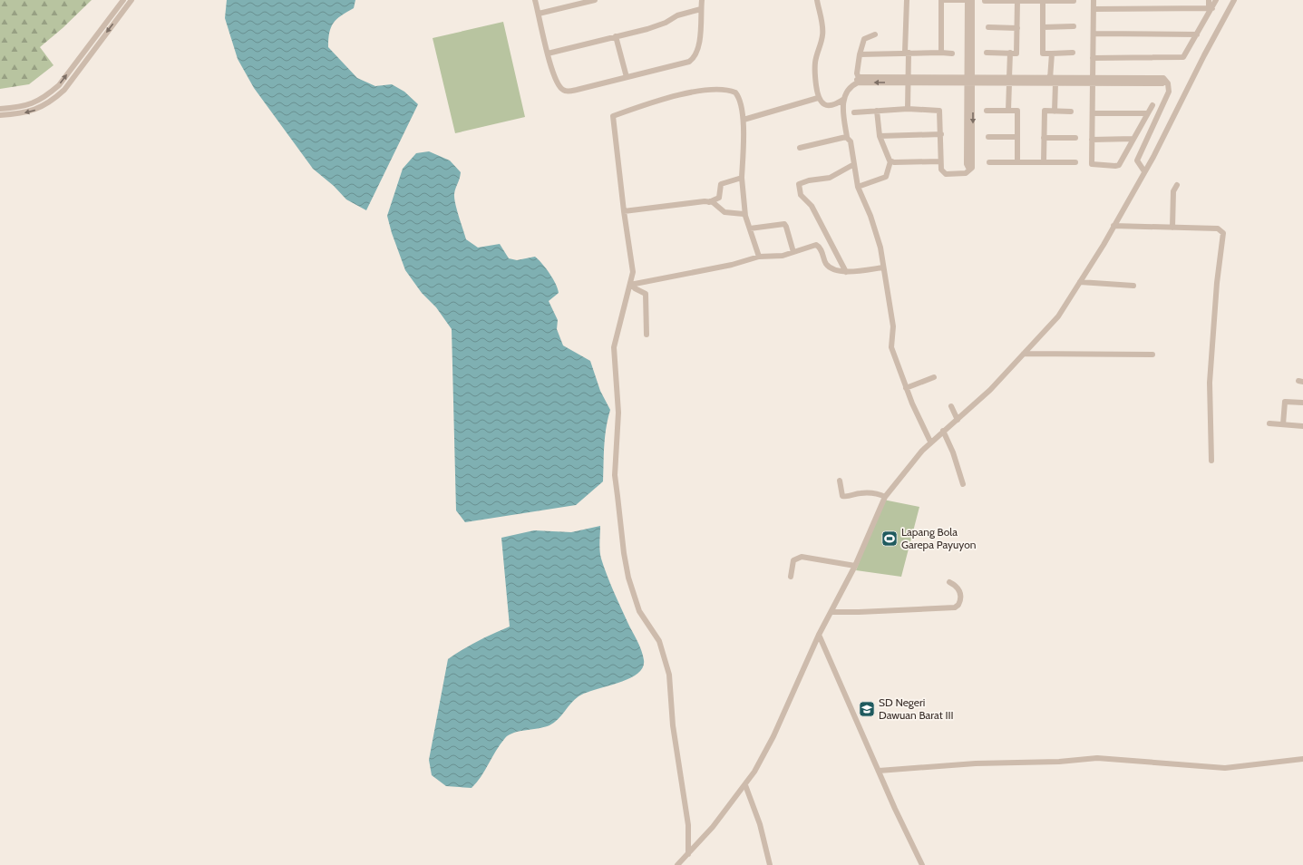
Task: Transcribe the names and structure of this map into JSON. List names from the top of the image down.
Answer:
{
  "places": {
    "sports": ["Lapang Bola Garepa Payuyon"],
    "school or university": ["SD Negeri Dawuan Barat III"]
  }
}
